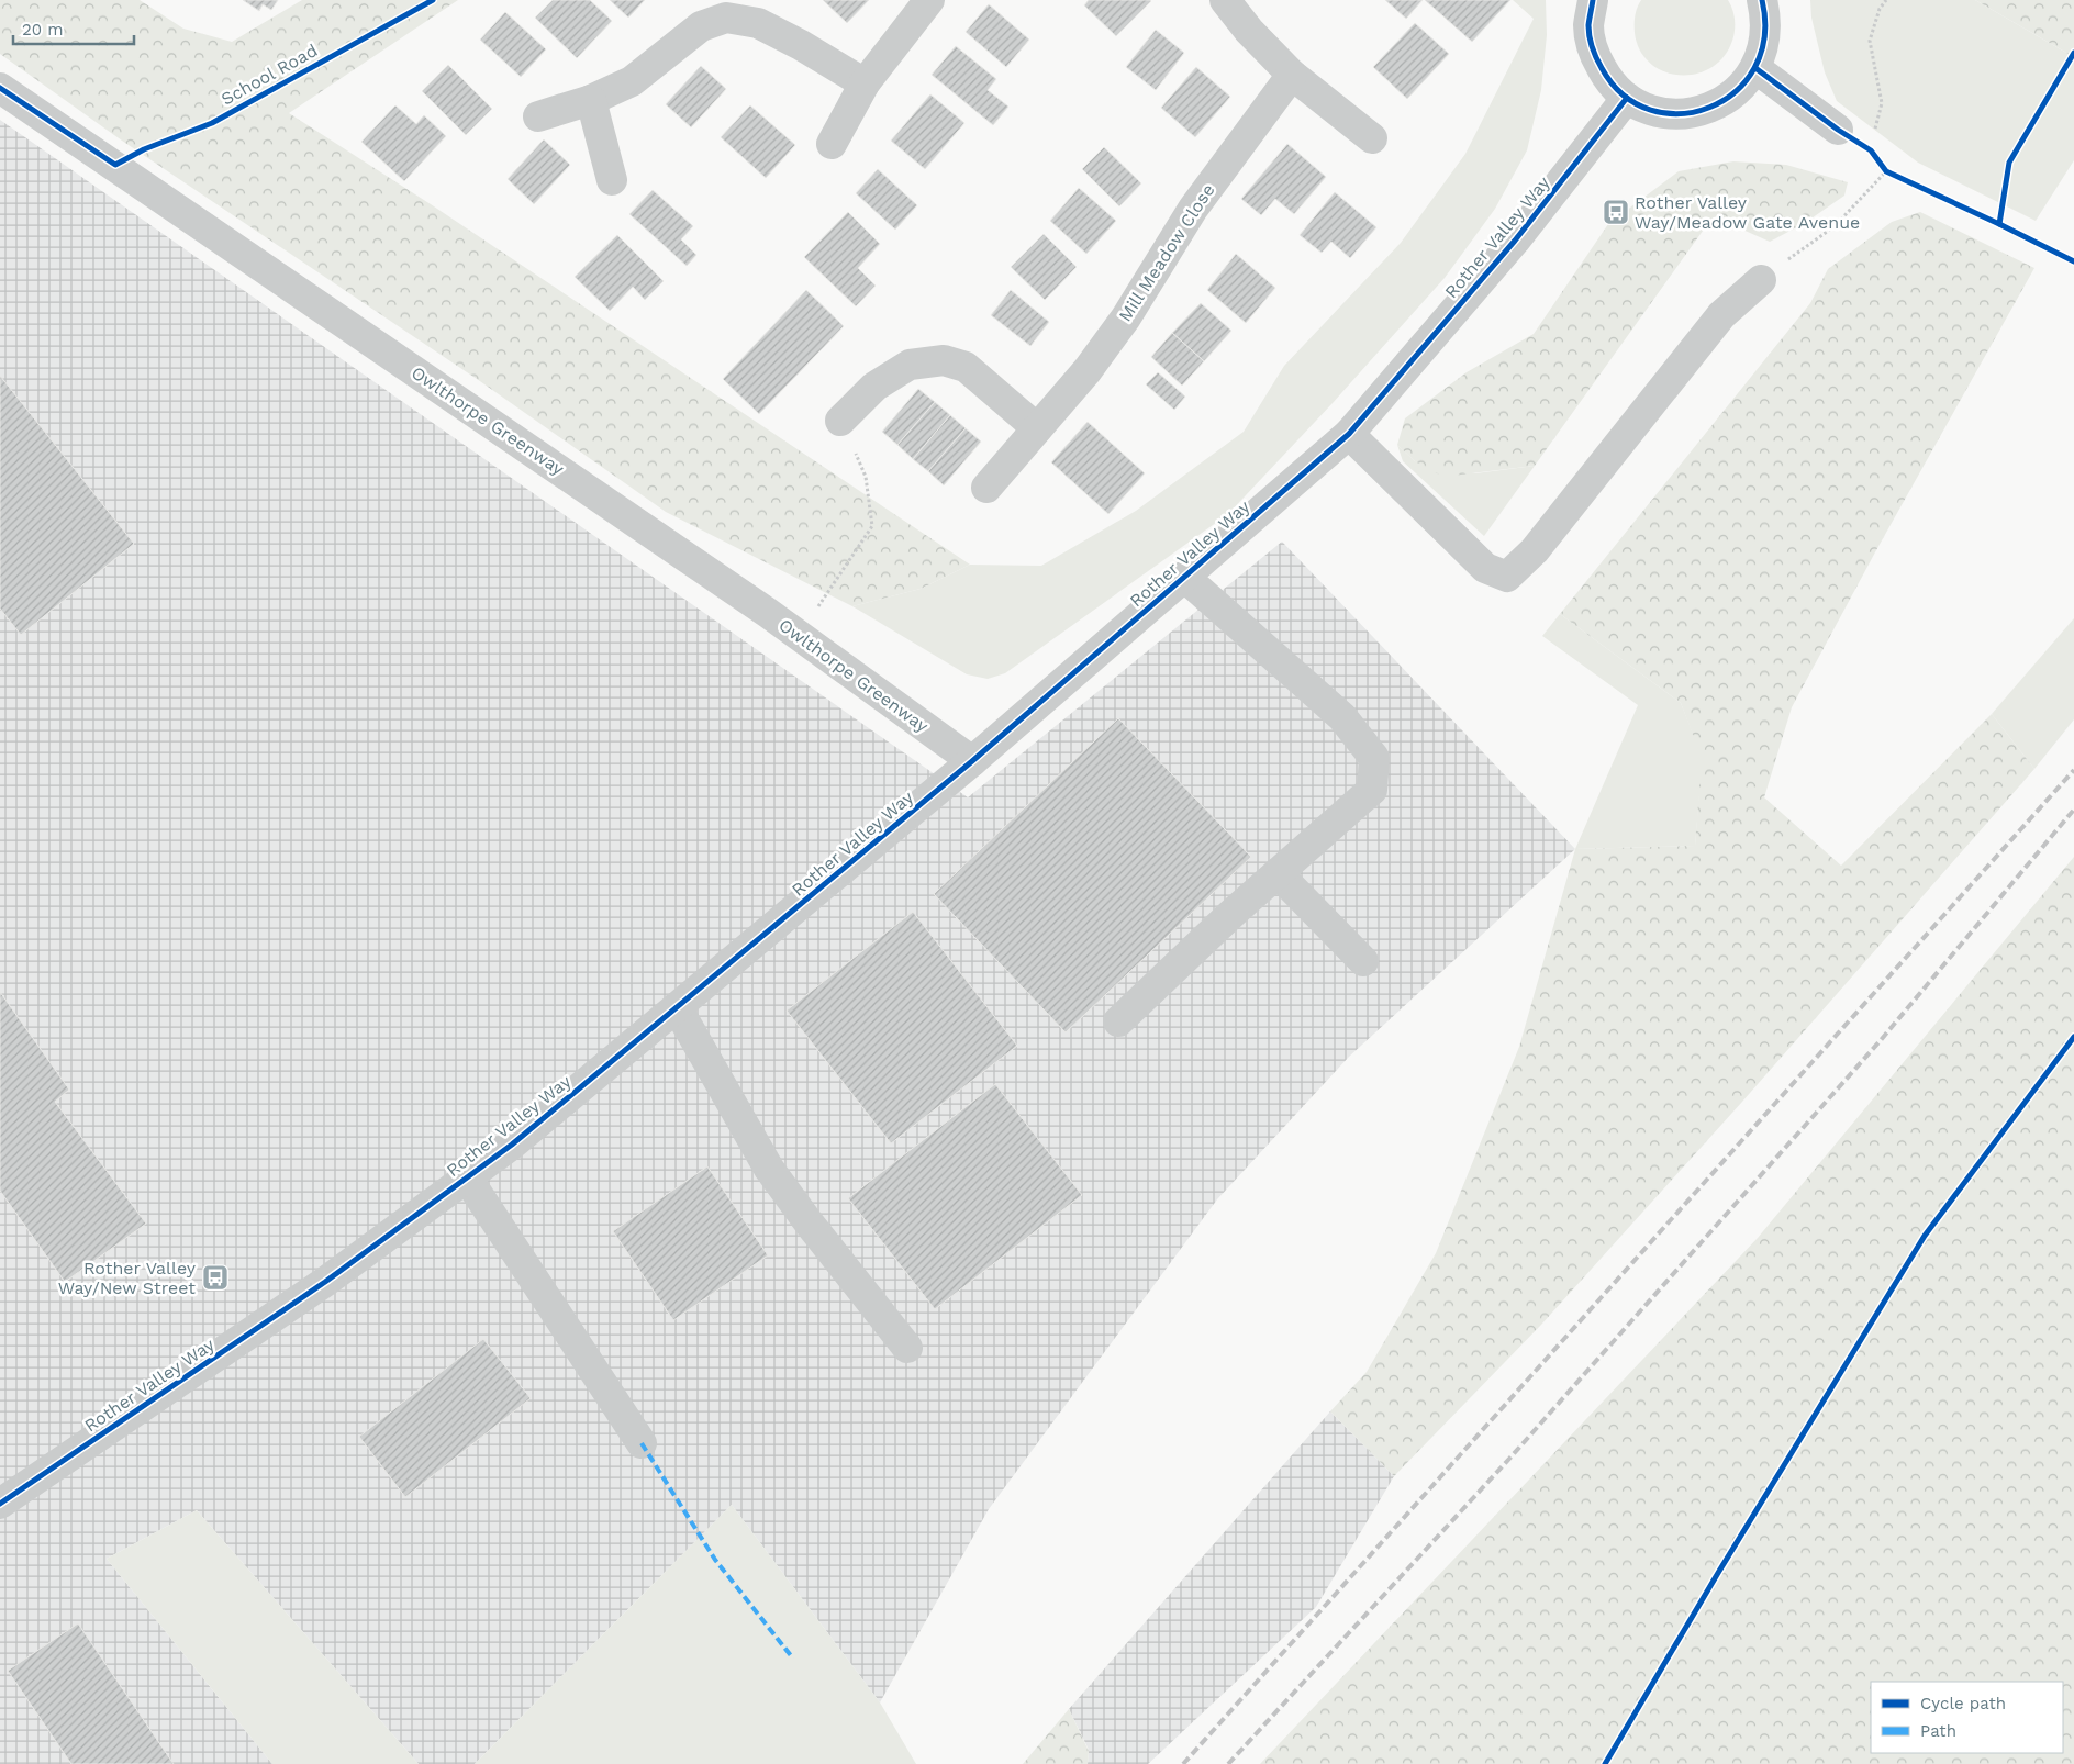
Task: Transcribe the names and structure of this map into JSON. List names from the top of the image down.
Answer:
{
  "streets": {
    "street": ["Rother Valley Way", "Mill Meadow Close", "Owlthorpe Greenway"],
    "cycle path": ["School Road"]
  },
  "crossings": [
    ["Rother Valley Way", "Owlthorpe Greenway"]
  ],
  "places": {
    "bus stop": ["Rother Valley Way/Meadow Gate Avenue", "Rother Valley Way/New Street"]
  },
  "legend": ["Cycle path", "Path"],
  "scale_bar": "20 m"
}
